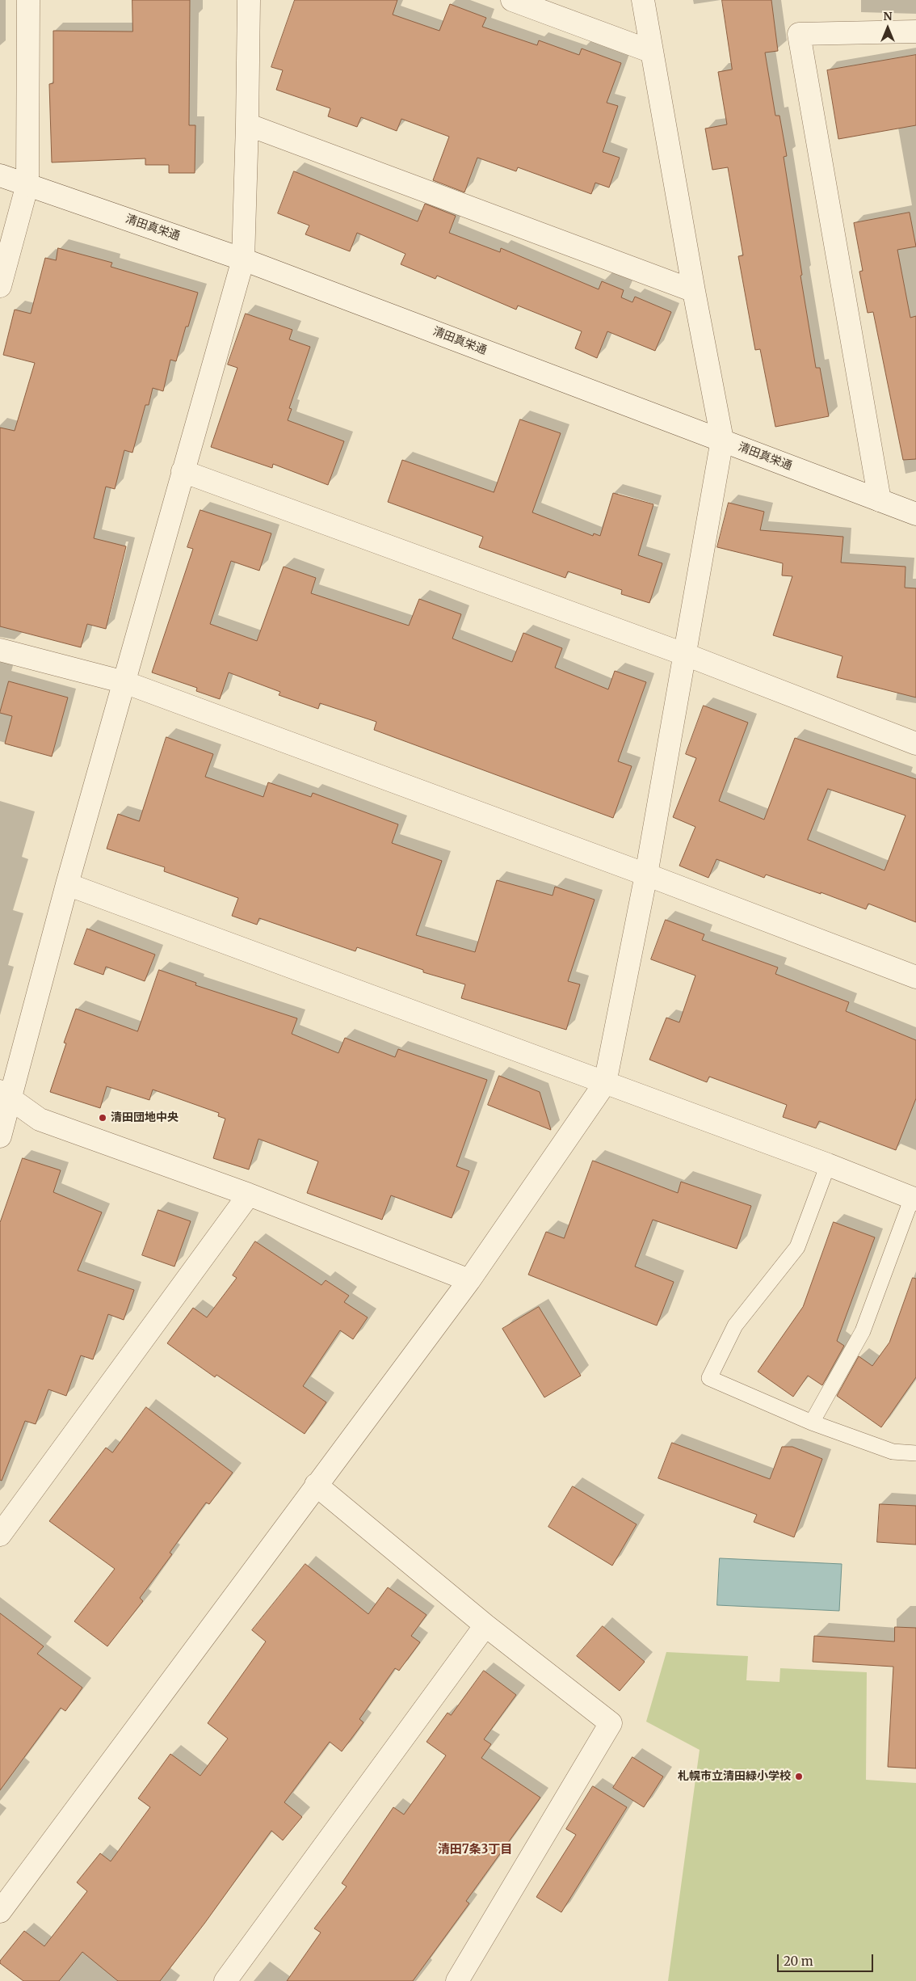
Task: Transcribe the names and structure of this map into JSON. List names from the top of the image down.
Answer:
{
  "streets": {
    "street": ["清田真栄通"]
  },
  "districts": ["清田7条3丁目"],
  "places": ["清田団地中央", "札幌市立清田緑小学校"],
  "scale_bar": "20 m",
  "north": "top"
}
